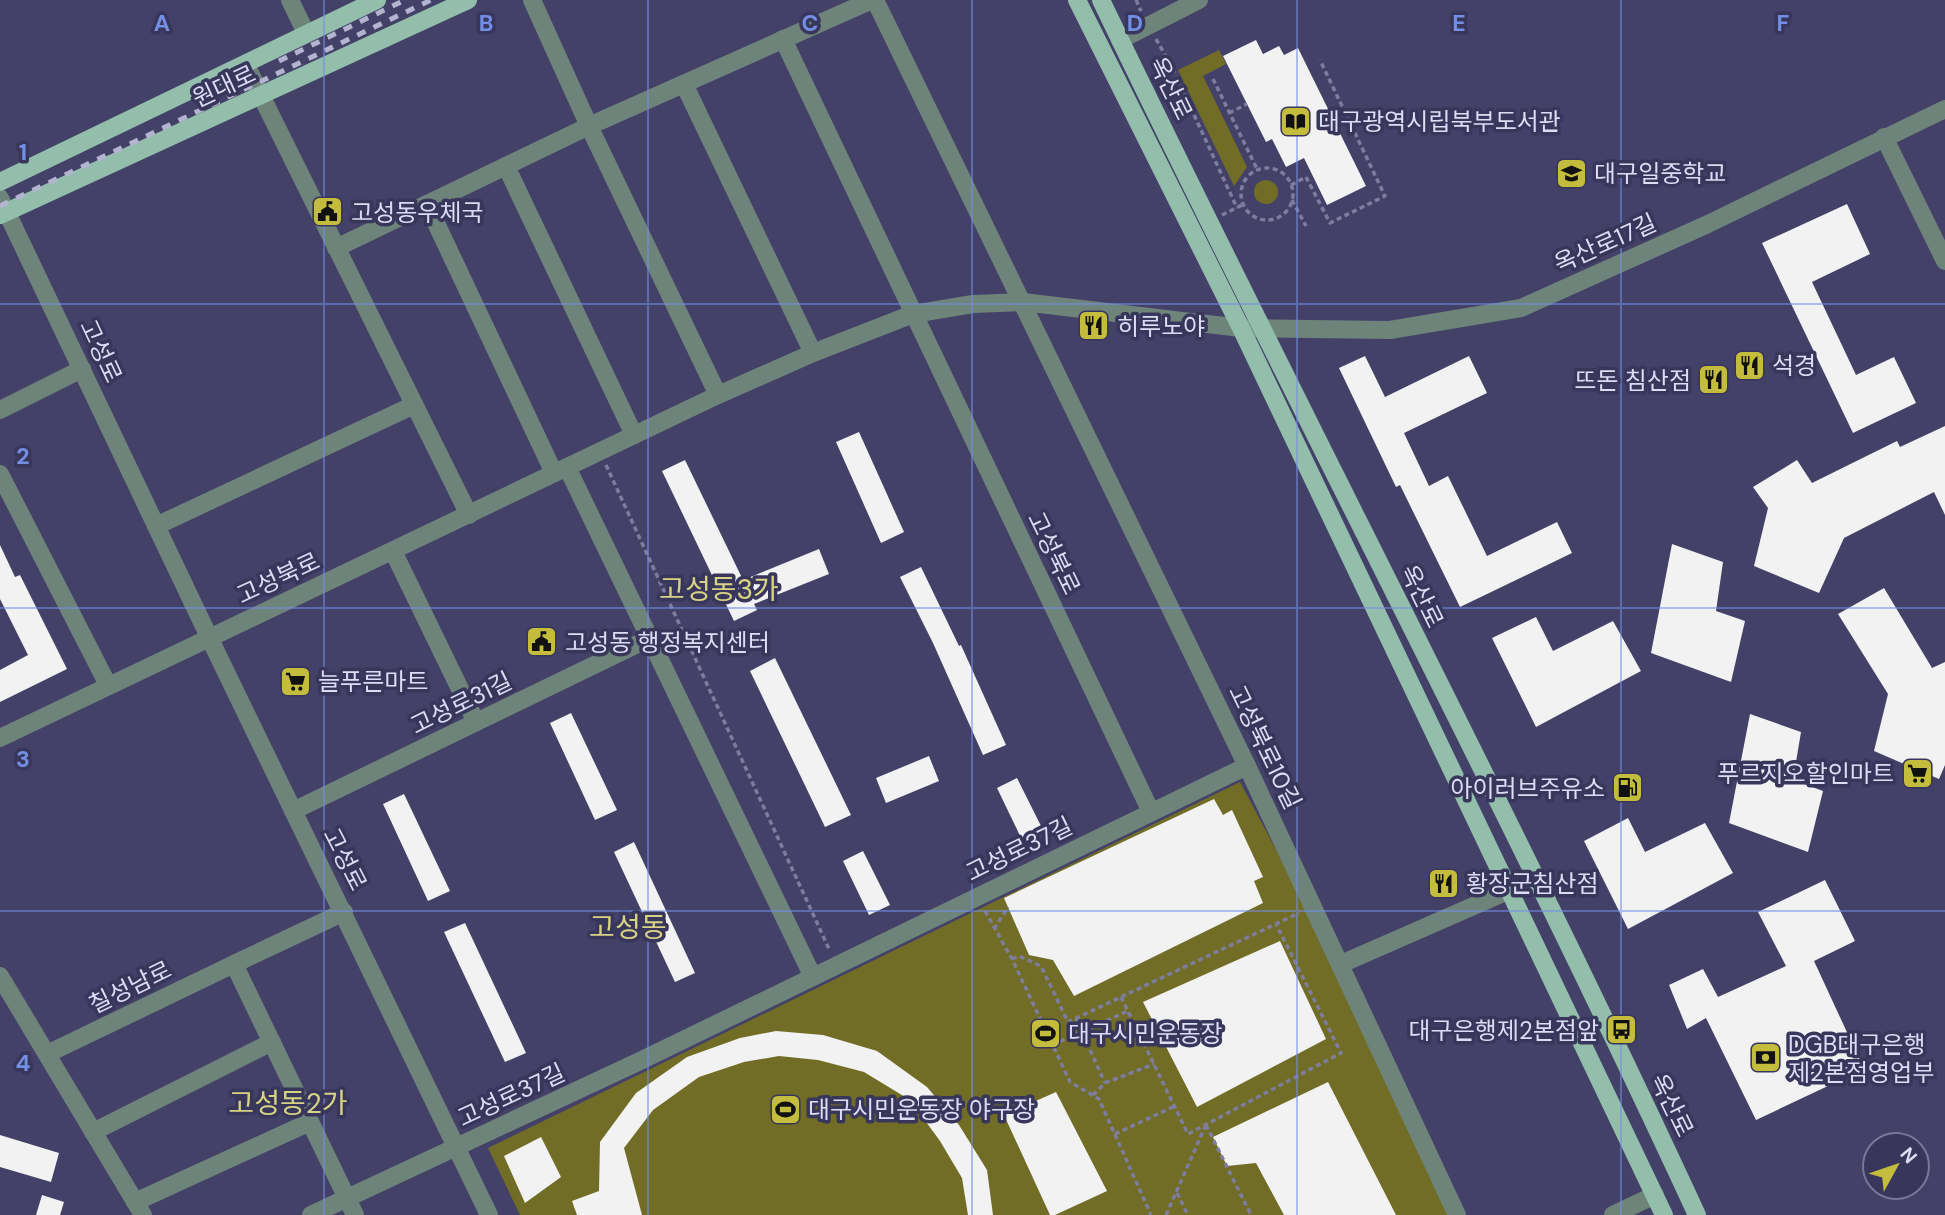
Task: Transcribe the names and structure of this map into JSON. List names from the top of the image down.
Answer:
{
  "streets": {
    "main road": ["원대로", "옥산로"],
    "street": [
      "옥산로17길",
      "고성로",
      "고성북로",
      "고성로31길",
      "고성북로10길",
      "고성로37길",
      "칠성남로"
    ]
  },
  "crossings": [
    ["원대로", "고성로"],
    ["옥산로", "옥산로17길"],
    ["옥산로", "고성북로"],
    ["옥산로17길", "고성북로"],
    ["고성로", "고성북로"],
    ["고성로", "고성로31길"],
    ["고성로", "고성로37길"],
    ["고성로", "칠성남로"],
    ["고성북로", "고성북로10길"],
    ["고성북로", "고성로37길"],
    ["고성북로10길", "고성로37길"]
  ],
  "districts": ["고성동3가", "고성동", "고성동2가"],
  "places": {
    "library": ["대구광역시립북부도서관"],
    "school or university": ["대구일중학교"],
    "public building": ["고성동우체국", "고성동 행정복지센터"],
    "restaurant": [
      "히루노야",
      "석경",
      "뜨돈 침산점",
      "황장군침산점"
    ],
    "supermarket": ["늘푸른마트", "푸르지오할인마트"],
    "fuel station": ["아이러브주유소"],
    "bus stop": ["대구은행제2본점앞"],
    "sports": ["대구시민운동장", "대구시민운동장 야구장"],
    "bank": ["DGB대구은행 제2본점영업부"]
  },
  "north": "top right",
  "grid": {
    "columns": [
      "A",
      "B",
      "C",
      "D",
      "E",
      "F"
    ],
    "rows": [
      "1",
      "2",
      "3",
      "4"
    ]
  }
}
